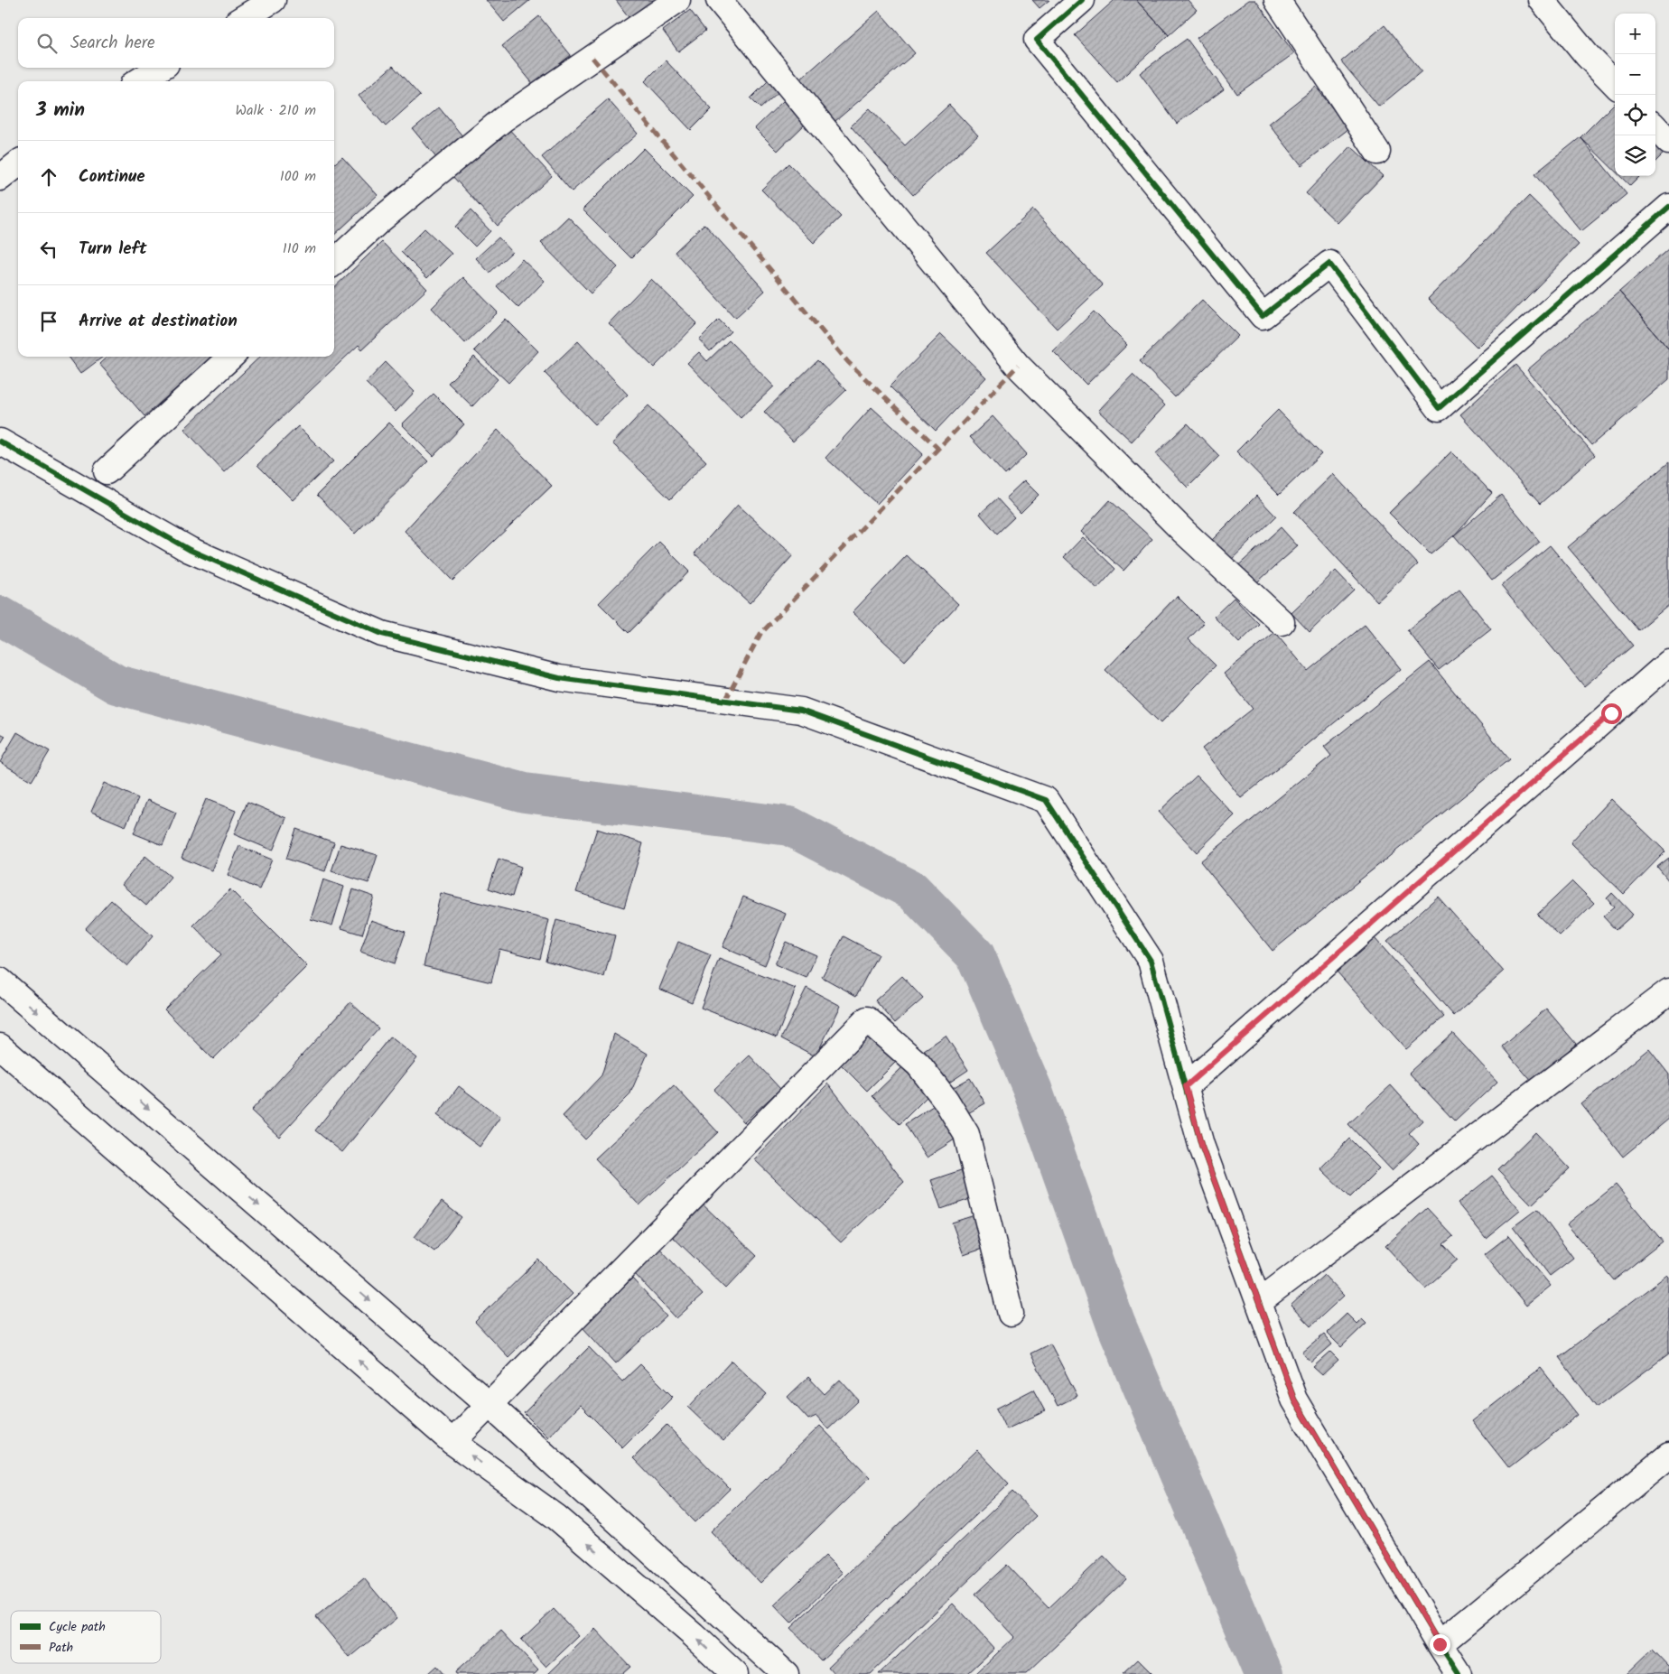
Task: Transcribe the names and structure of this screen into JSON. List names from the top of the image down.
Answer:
{
  "legend": ["Cycle path", "Path"],
  "page": {
    "map_buttons": ["+", "−"],
    "search": "Search here",
    "heading": ["3 min", "Walk · 210 m"],
    "list": [
      ["Continue", "100 m"],
      ["Turn left", "110 m"],
      "Arrive at destination"
    ]
  }
}
